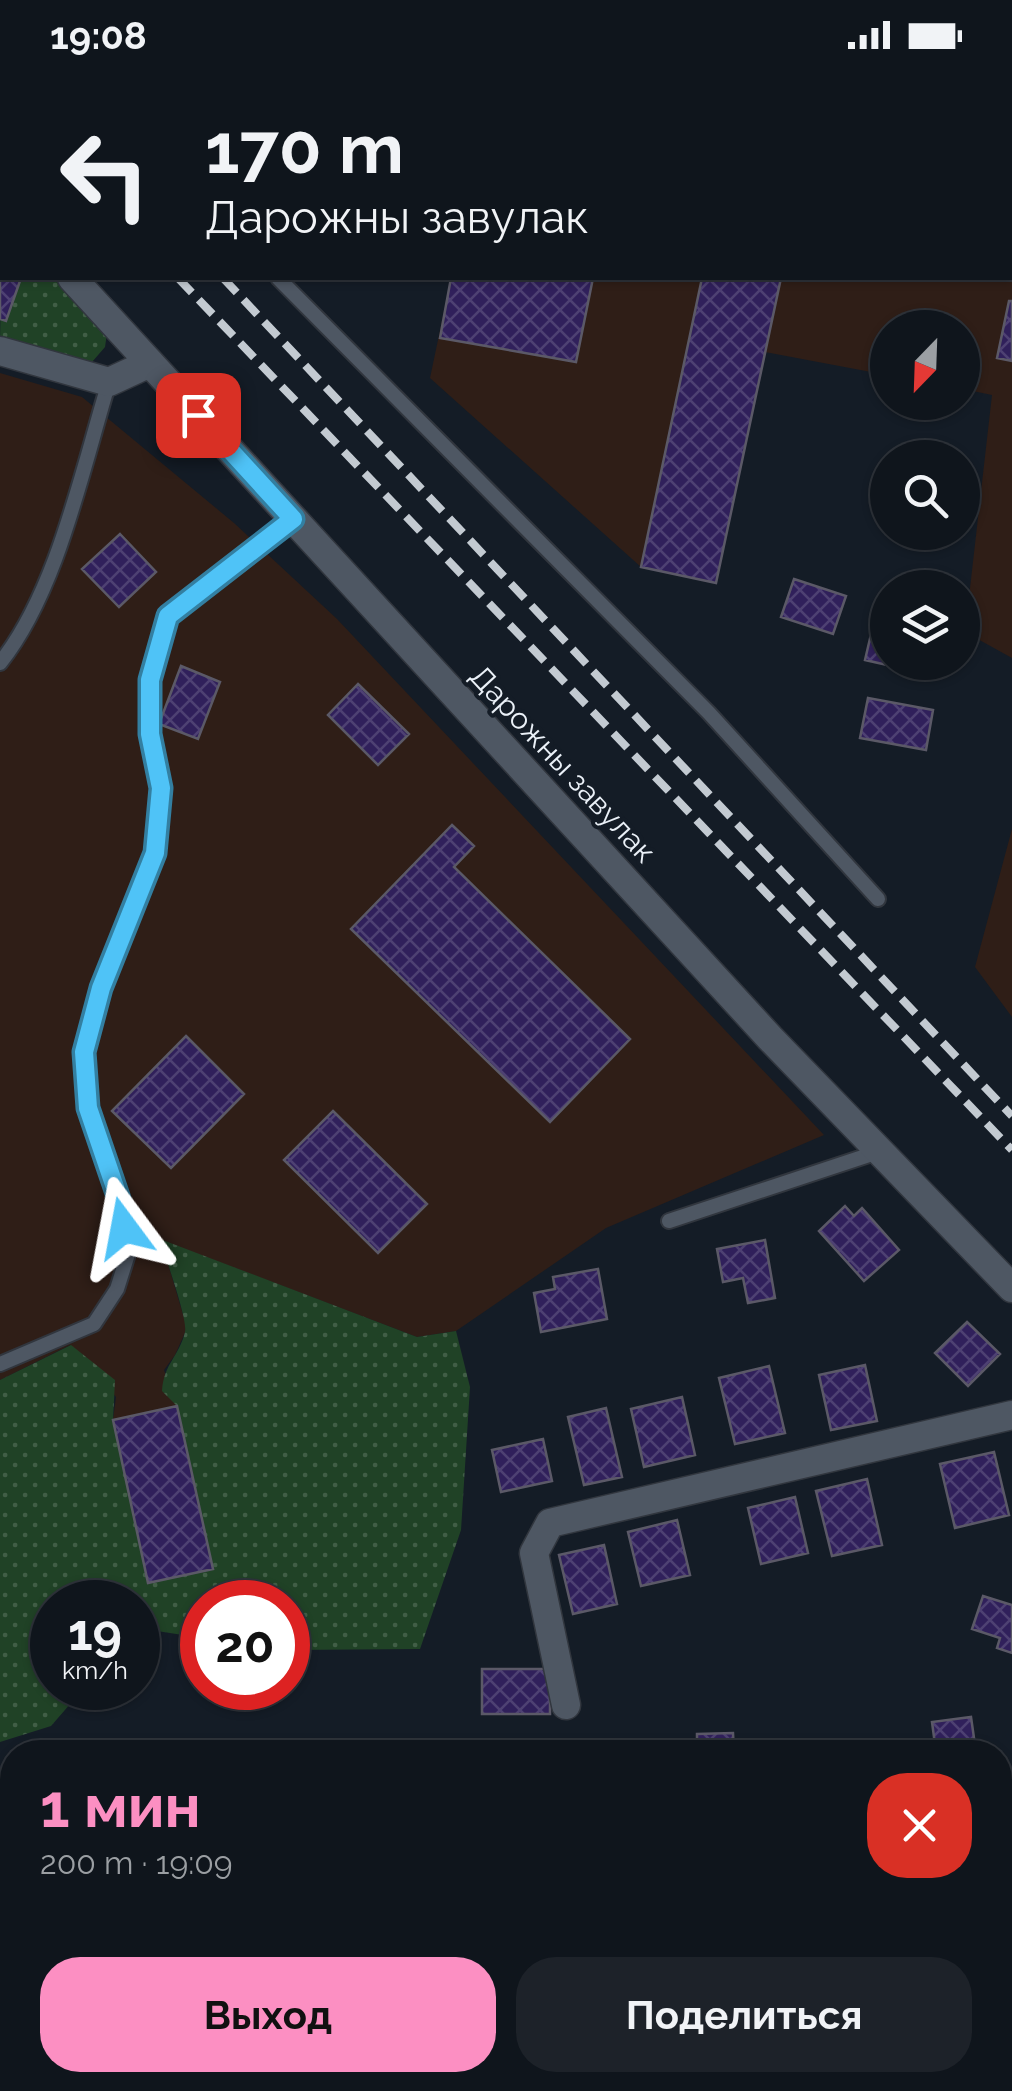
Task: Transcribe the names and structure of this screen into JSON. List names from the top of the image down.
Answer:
{
  "streets": {
    "street": ["Дарожны завулак"]
  },
  "north": "bottom left",
  "page": {
    "status": "19:08",
    "turn": ["170 m", "Дарожны завулак"],
    "speed": "19 km/h",
    "limit": "20",
    "heading": ["1 мин", "200 m · 19:09"],
    "buttons": ["Выход", "Поделиться"]
  }
}
